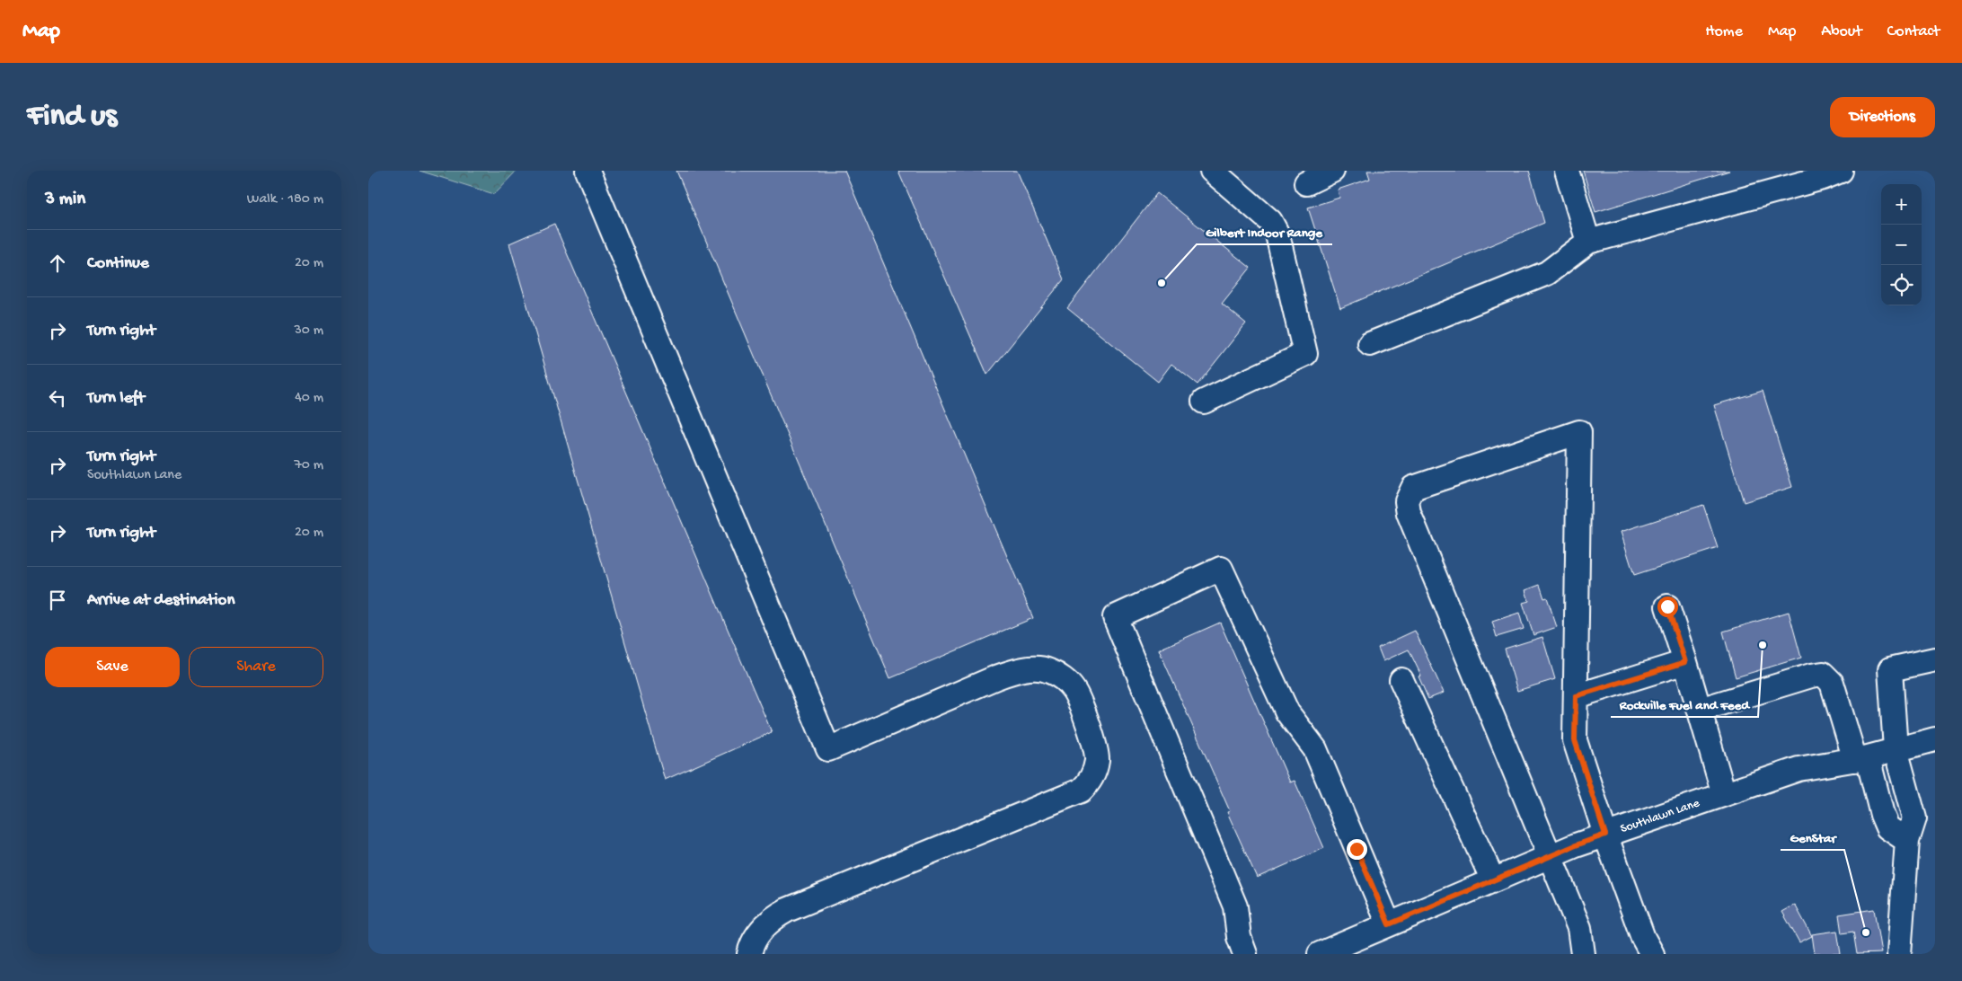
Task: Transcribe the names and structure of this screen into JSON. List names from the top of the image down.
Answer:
{
  "streets": {
    "street": ["Southlawn Lane"]
  },
  "places": ["Gilbert Indoor Range", "Rockville Fuel and Feed", "GenStar"],
  "page": {
    "header": "Map",
    "nav": [
      "Home",
      "Map",
      "About",
      "Contact"
    ],
    "buttons": [
      "Directions",
      ["Save", "Share"]
    ],
    "title": "Find us",
    "heading": ["3 min", "Walk · 180 m"],
    "map_buttons": ["+", "−"],
    "list": [
      ["Continue", "20 m"],
      ["Turn right", "30 m"],
      ["Turn left", "40 m"],
      ["Turn right", "Southlawn Lane", "70 m"],
      ["Turn right", "20 m"],
      "Arrive at destination"
    ]
  }
}
